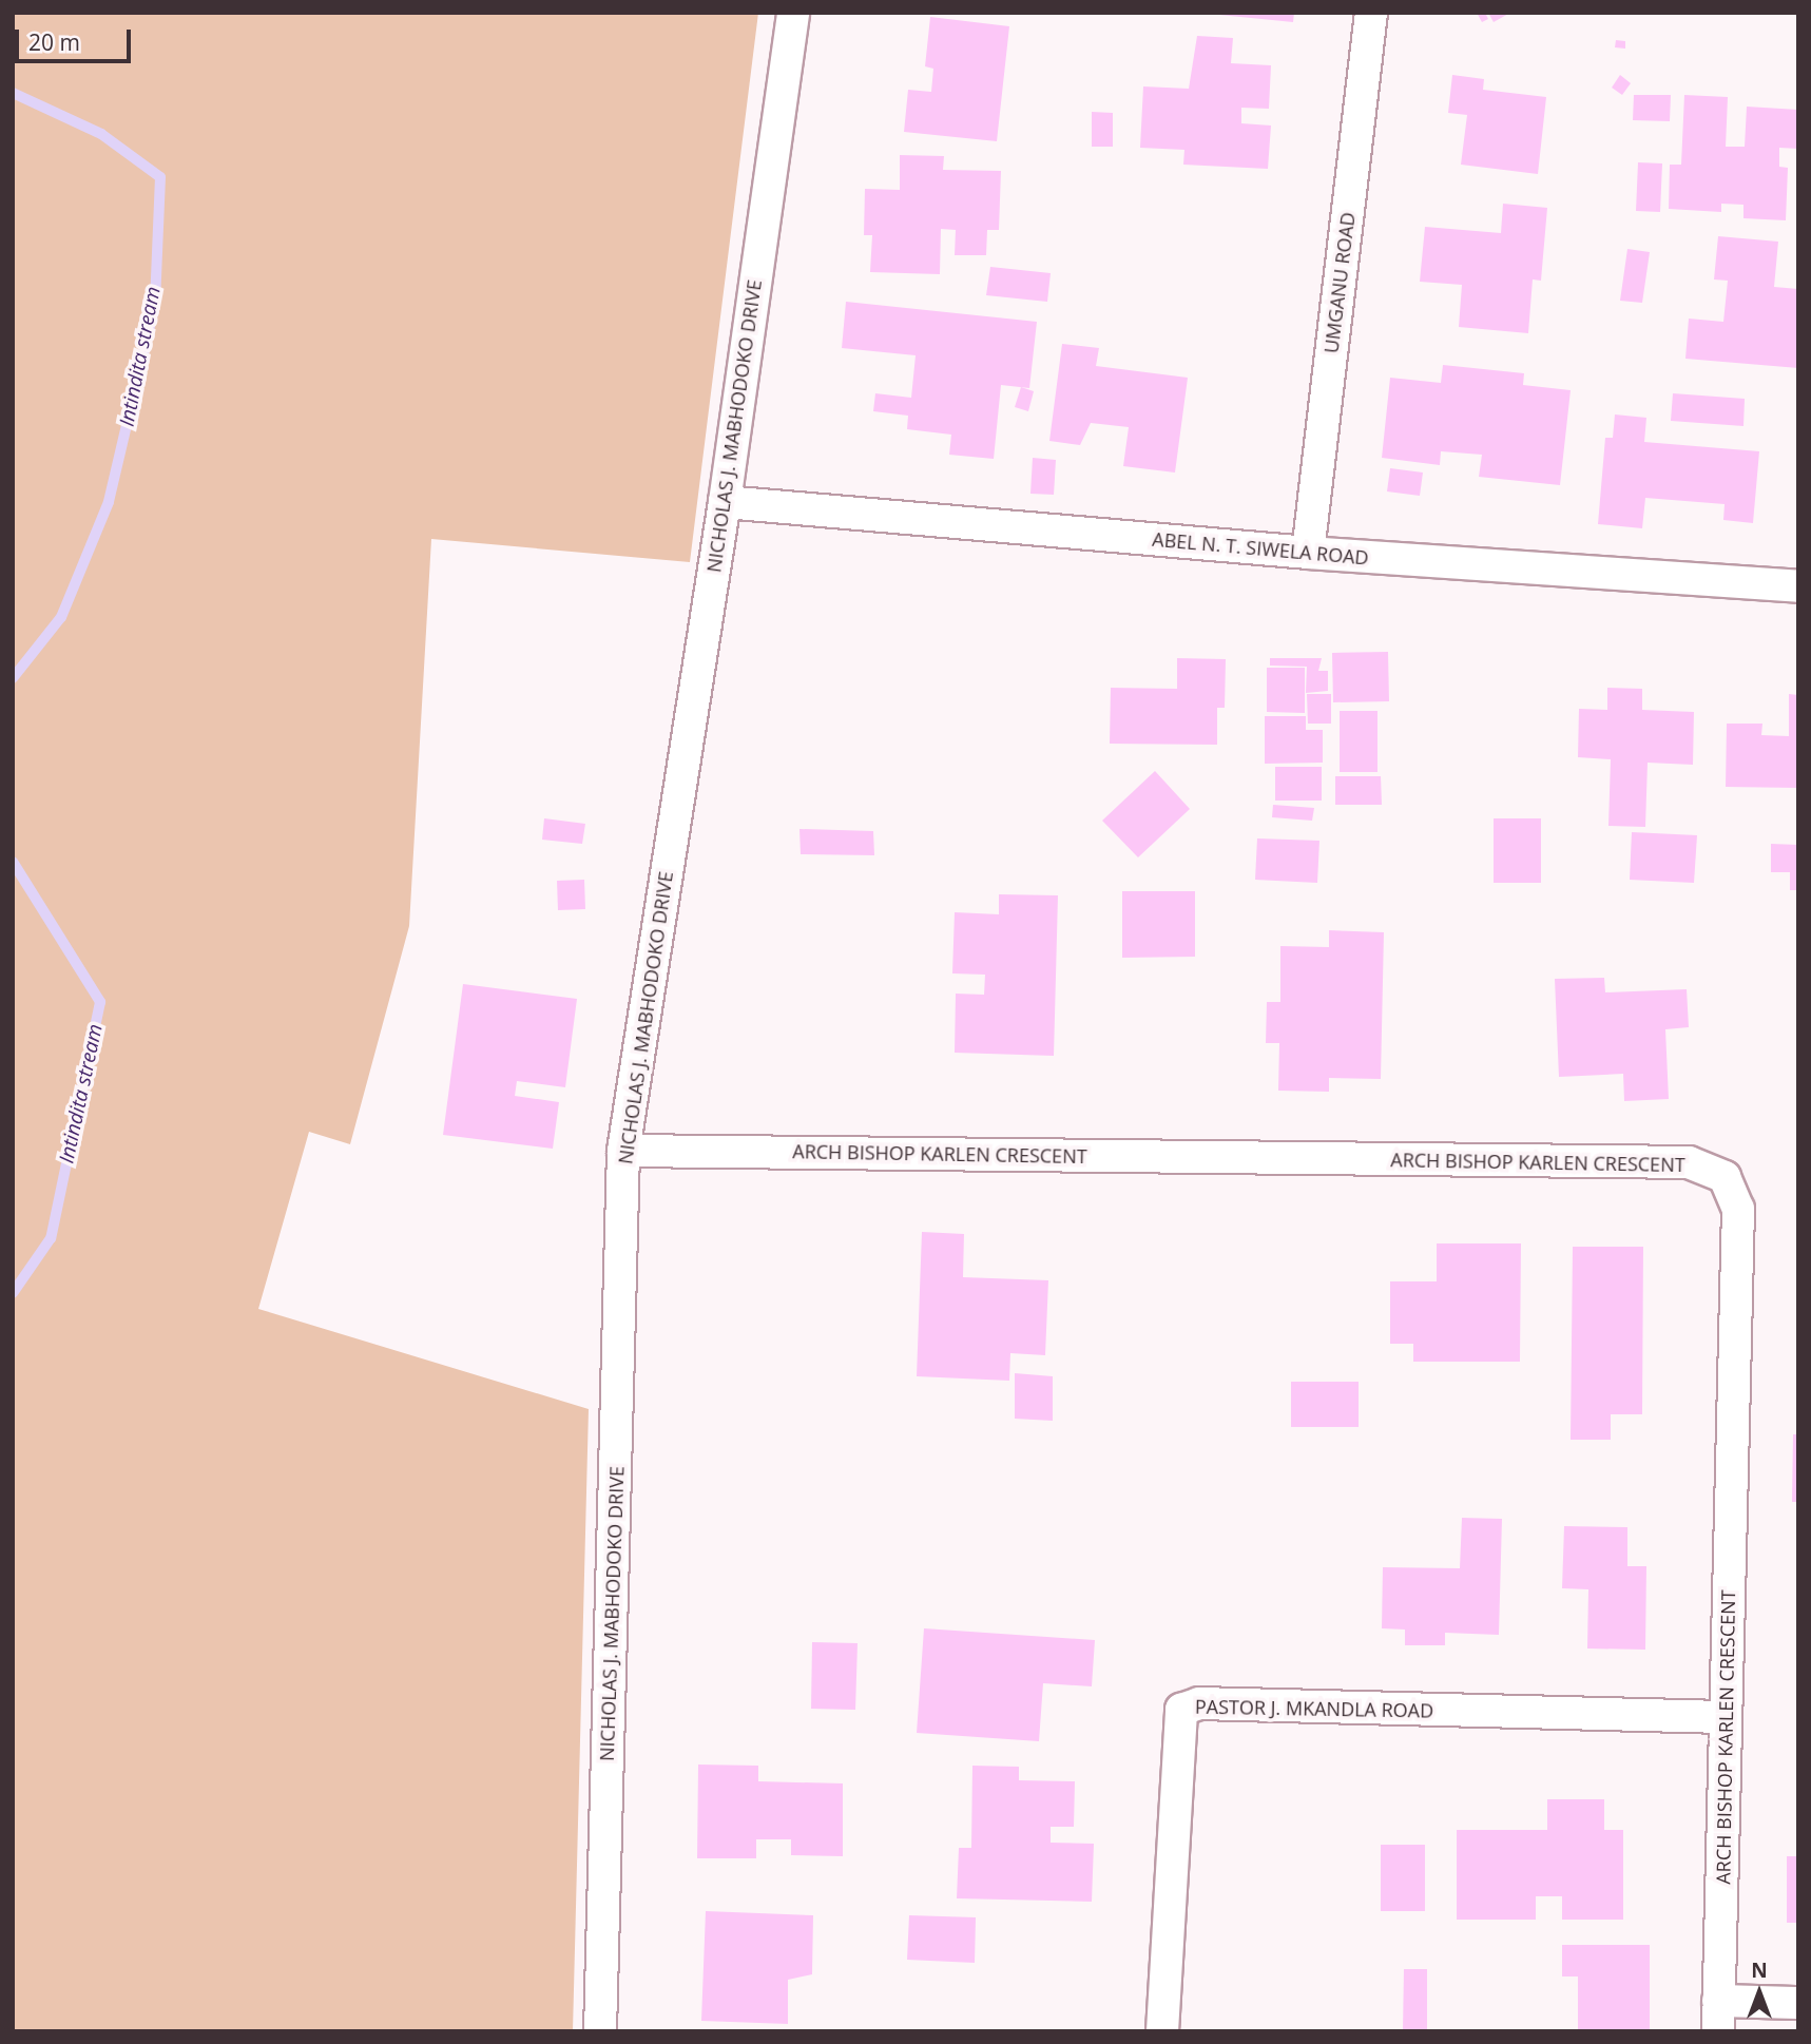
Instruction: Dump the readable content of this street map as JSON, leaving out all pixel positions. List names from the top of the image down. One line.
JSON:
{"streets":{"street":["UMGANU ROAD","NICHOLAS J. MABHODOKO DRIVE","ABEL N. T. SIWELA ROAD","ARCH BISHOP KARLEN CRESCENT","PASTOR J. MKANDLA ROAD"]},"crossings":[["UMGANU ROAD","ABEL N. T. SIWELA ROAD"],["NICHOLAS J. MABHODOKO DRIVE","ABEL N. T. SIWELA ROAD"],["NICHOLAS J. MABHODOKO DRIVE","ARCH BISHOP KARLEN CRESCENT"],["ARCH BISHOP KARLEN CRESCENT","PASTOR J. MKANDLA ROAD"]],"water":["Intindita stream"],"scale_bar":"20 m","north":"top"}
